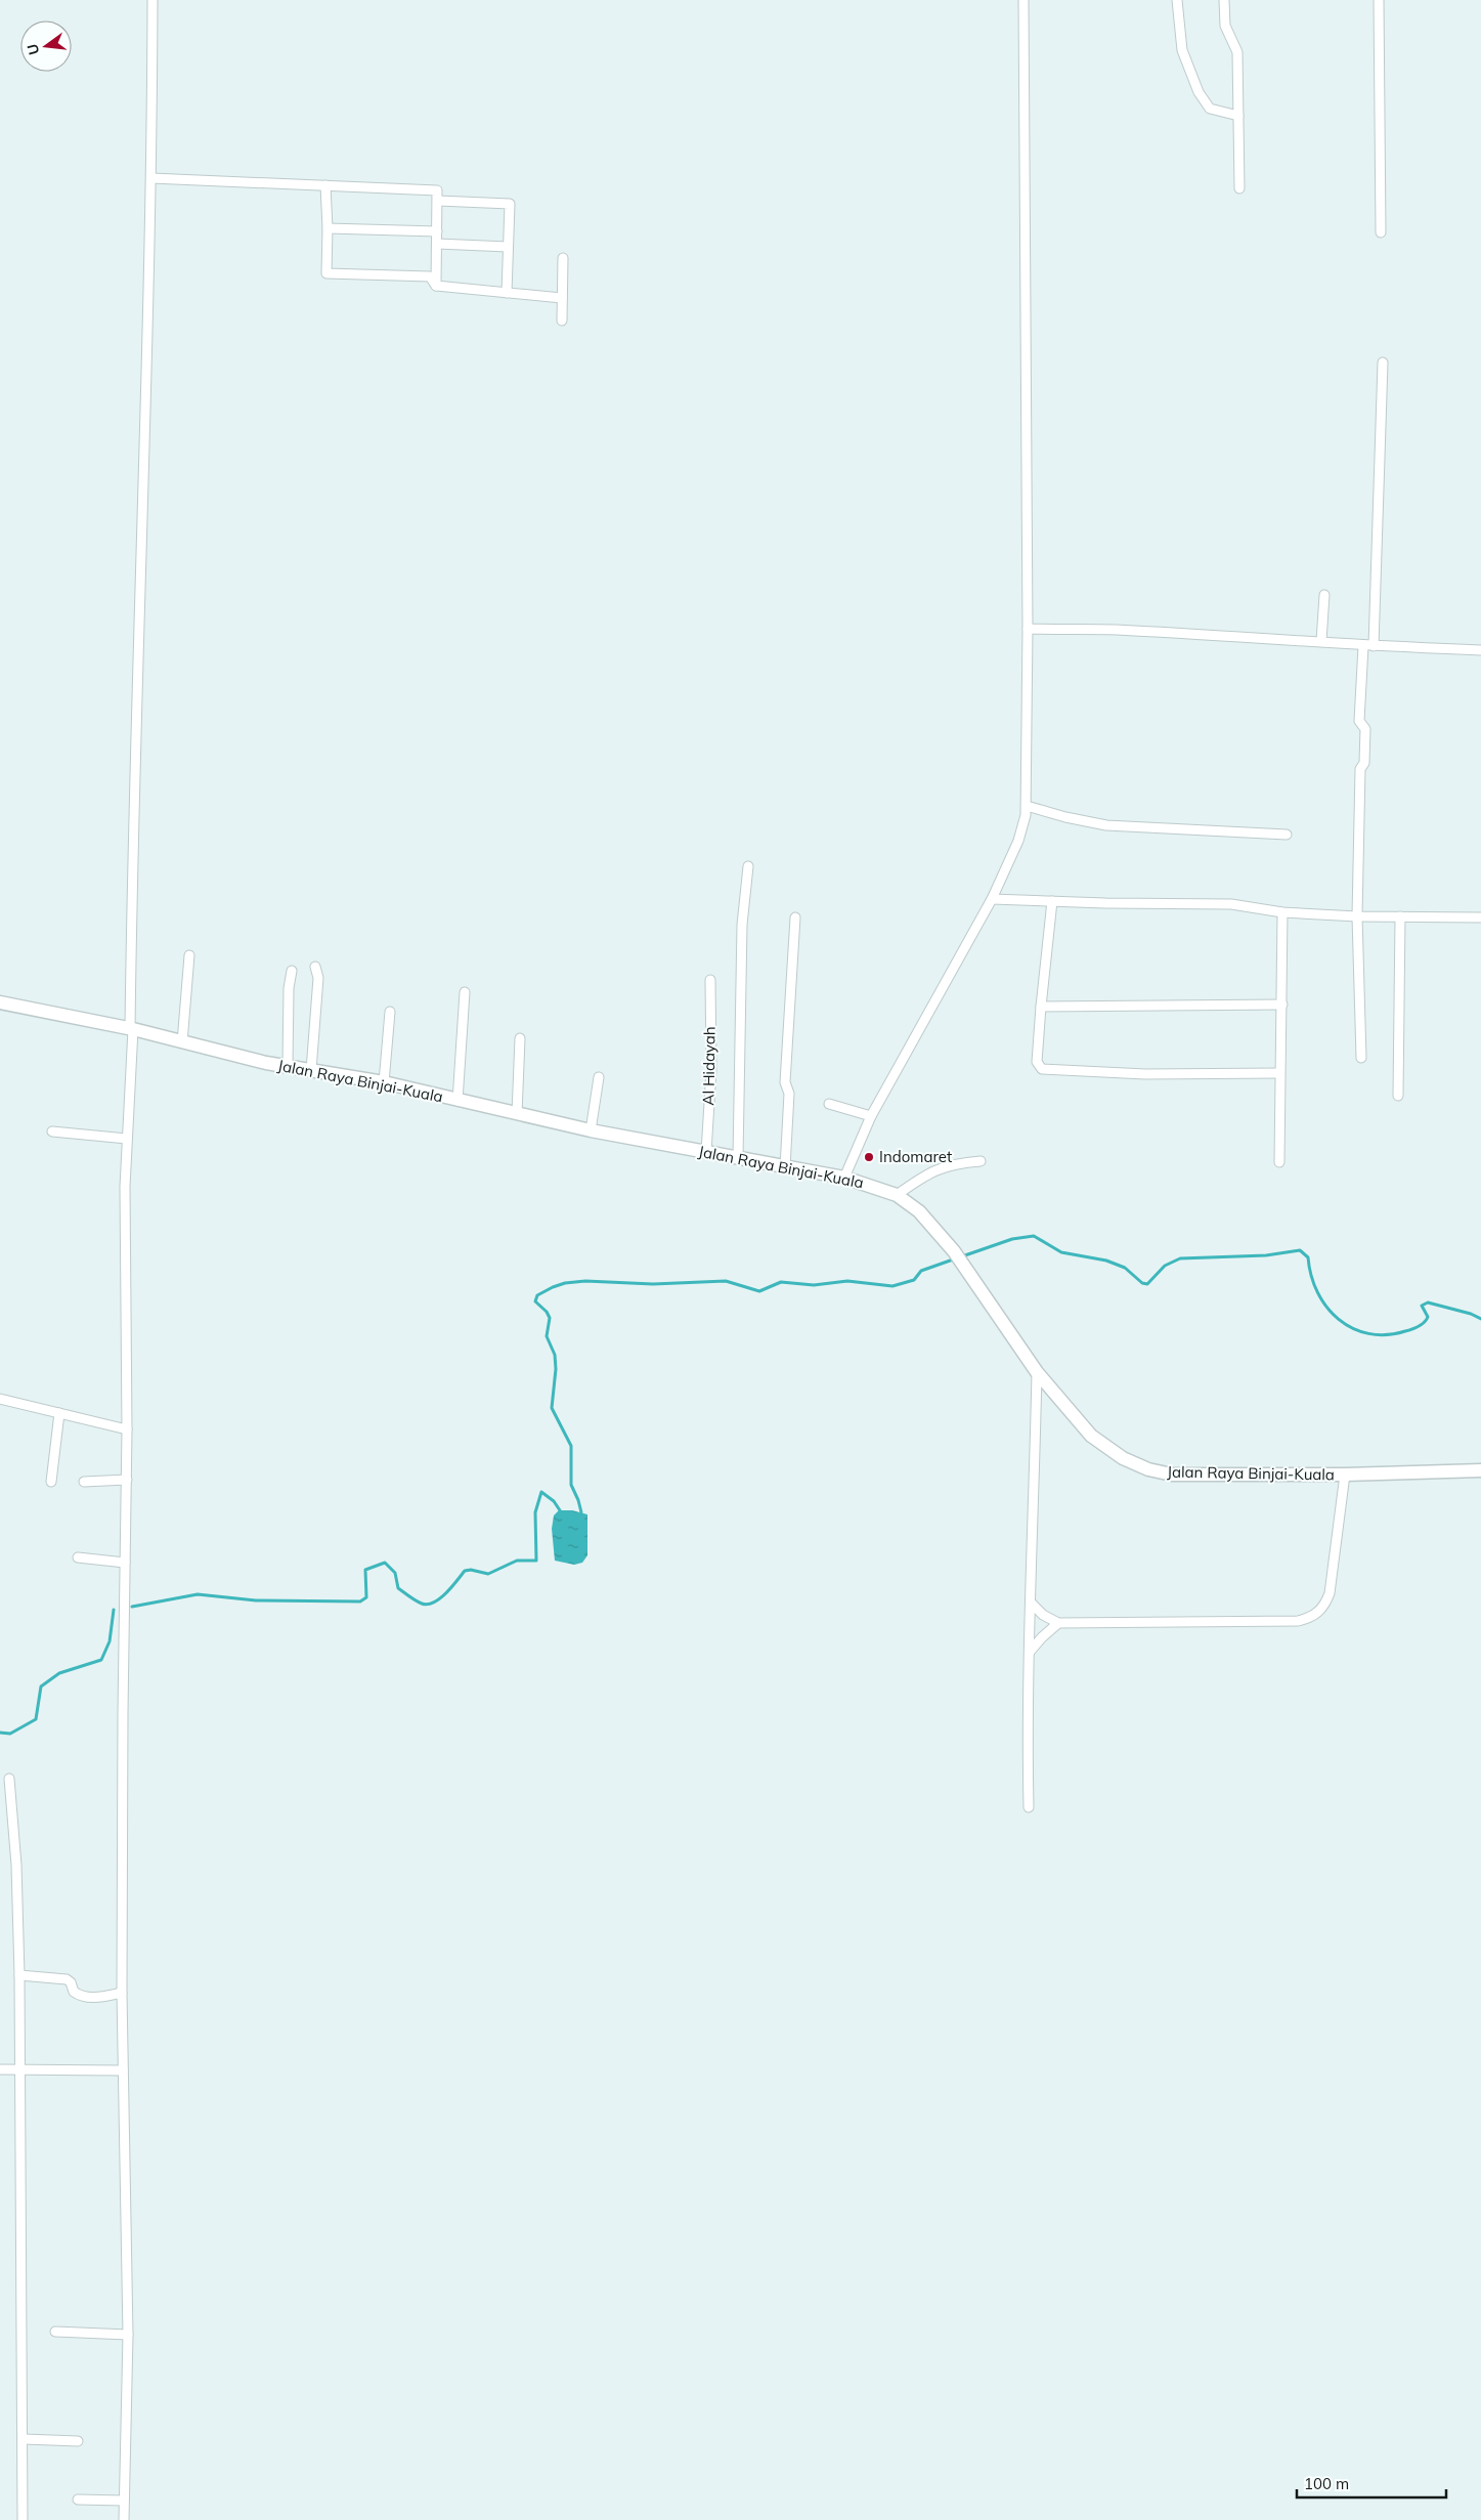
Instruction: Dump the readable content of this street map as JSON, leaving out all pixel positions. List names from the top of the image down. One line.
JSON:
{"streets":{"main road":["Jalan Raya Binjai-Kuala"],"street":["Al Hidayah"]},"crossings":[["Al Hidayah","Jalan Raya Binjai-Kuala"]],"places":["Indomaret"],"scale_bar":"100 m","north":"left"}
